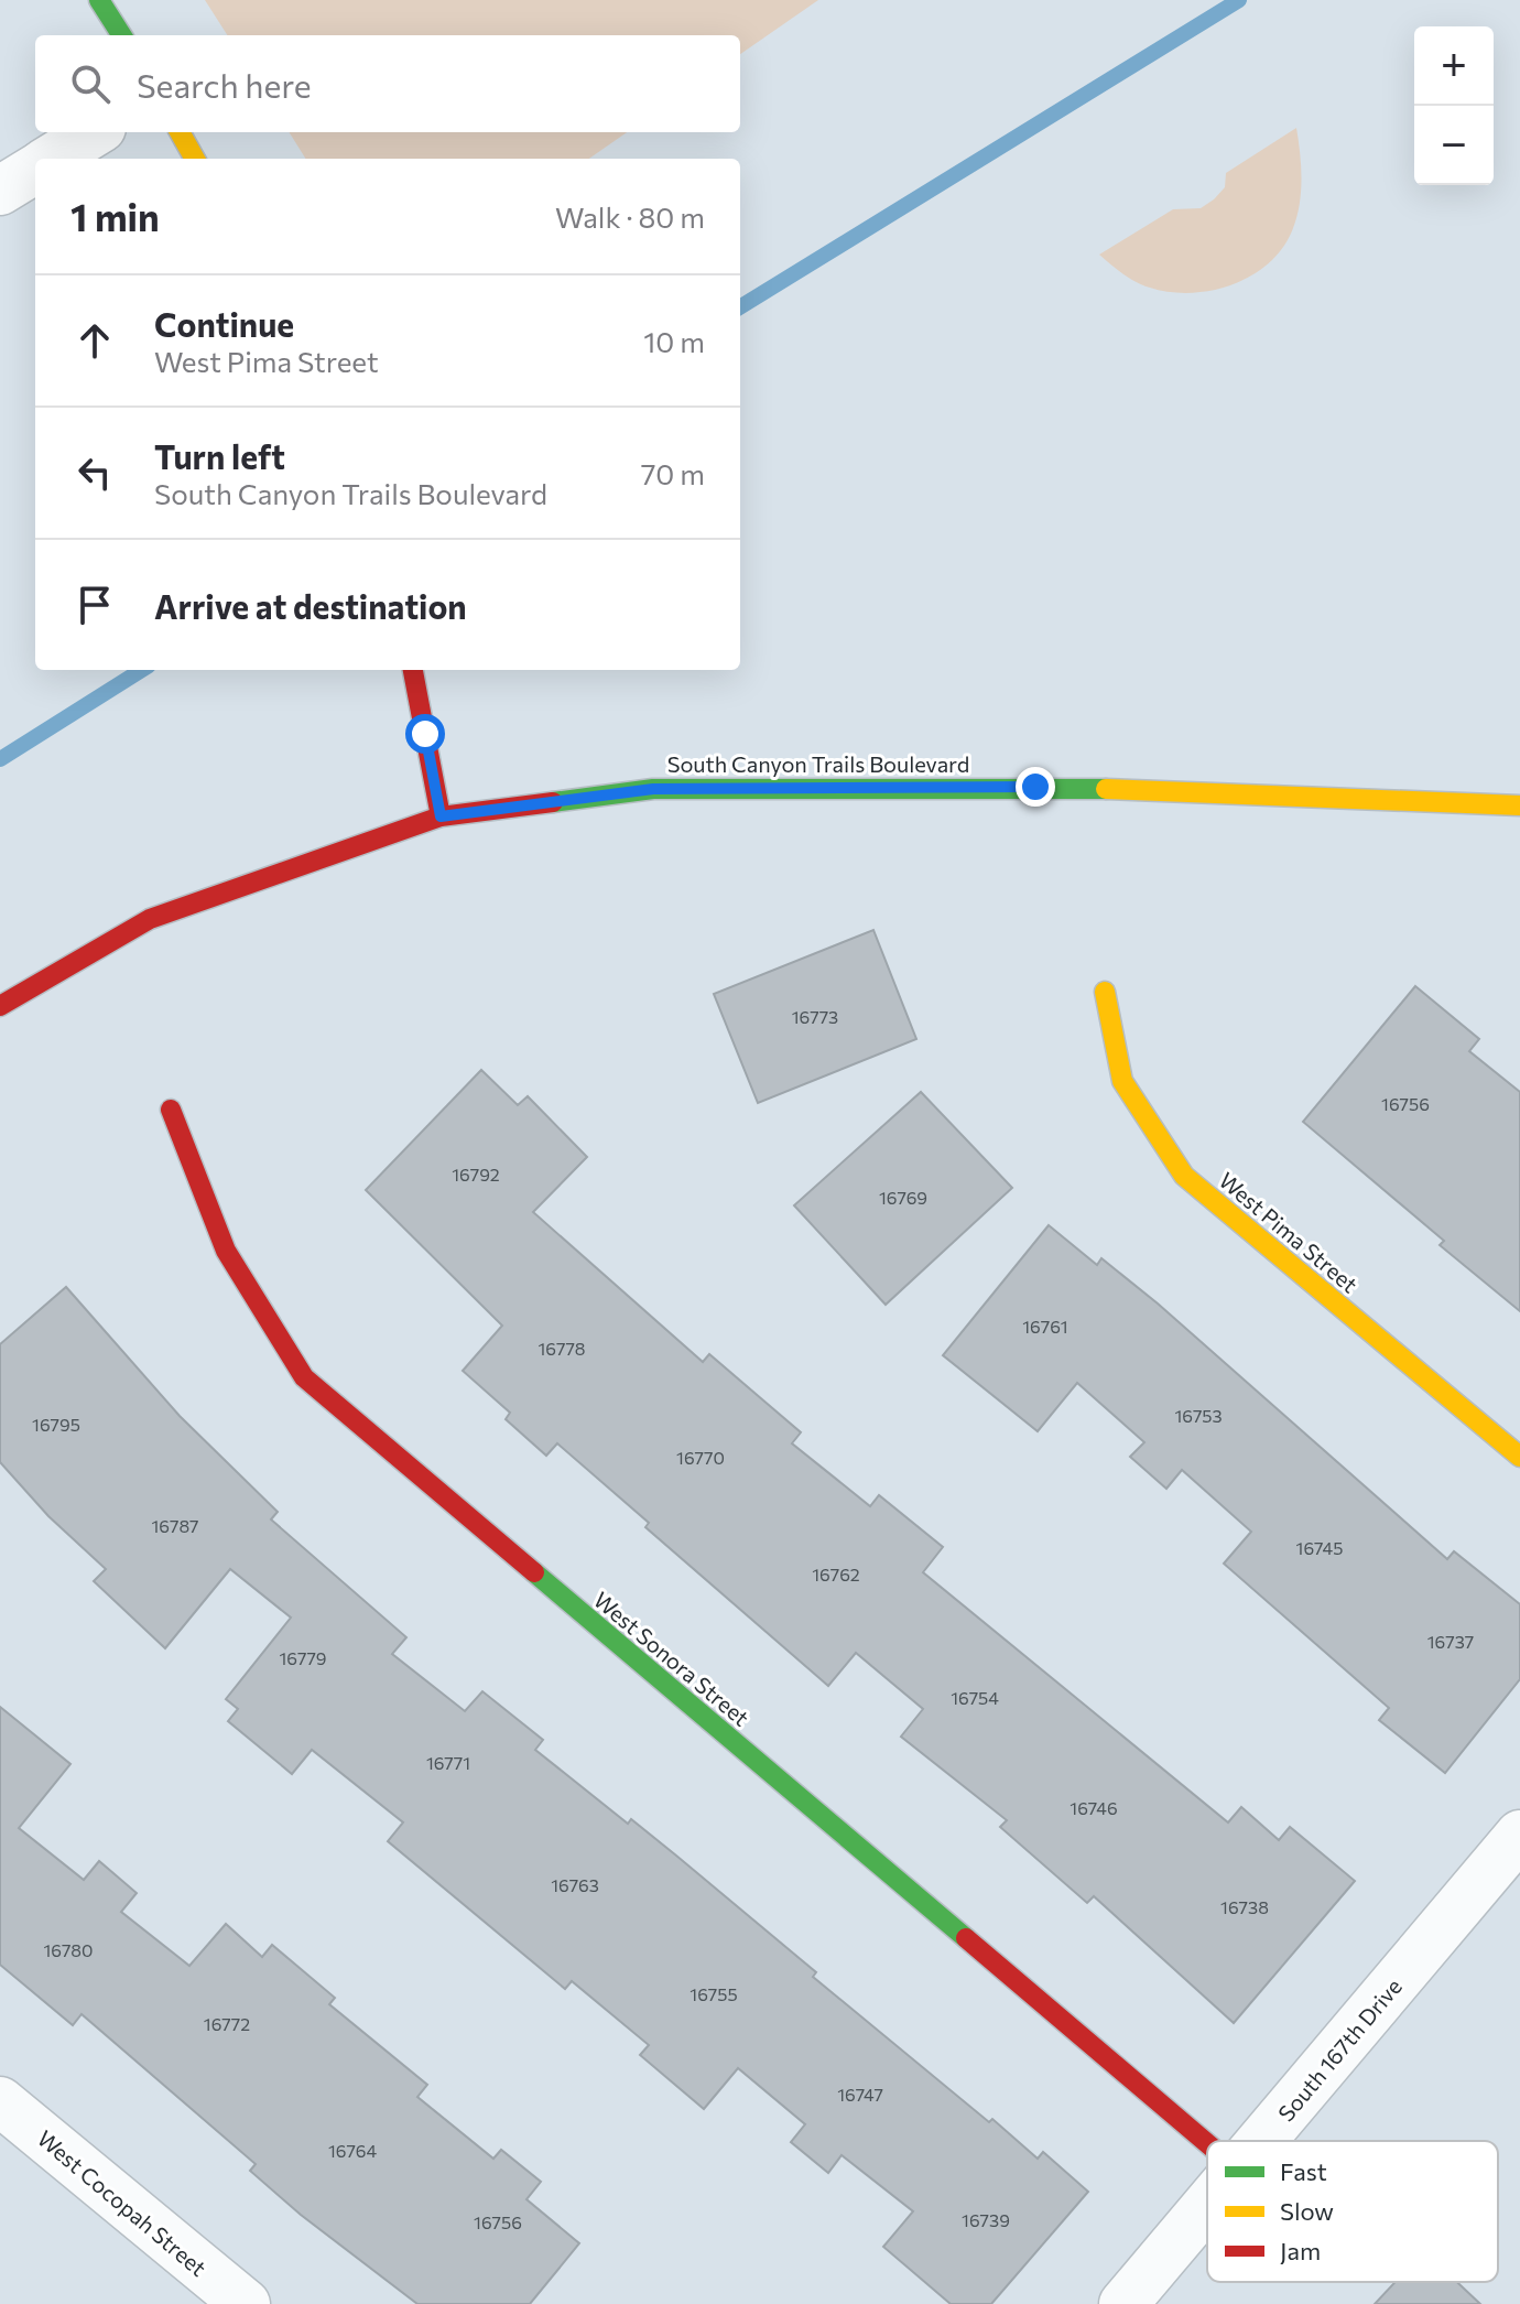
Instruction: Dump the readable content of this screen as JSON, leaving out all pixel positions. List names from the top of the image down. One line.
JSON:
{"streets":{"street":["South Canyon Trails Boulevard","West Pima Street","West Sonora Street","South 167th Drive","West Cocopah Street"]},"house_numbers":["16773","16756","16792","16769","16761","16778","16753","16795","16770","16787","16745","16762","16737","16779","16754","16771","16746","16763","16738","16780","16755","16772","16747","16764","16739","16756"],"legend":["Fast","Slow","Jam"],"page":{"map_buttons":["+","−"],"search":"Search here","heading":["1 min","Walk · 80 m"],"list":[["Continue","West Pima Street","10 m"],["Turn left","South Canyon Trails Boulevard","70 m"],"Arrive at destination"]}}
